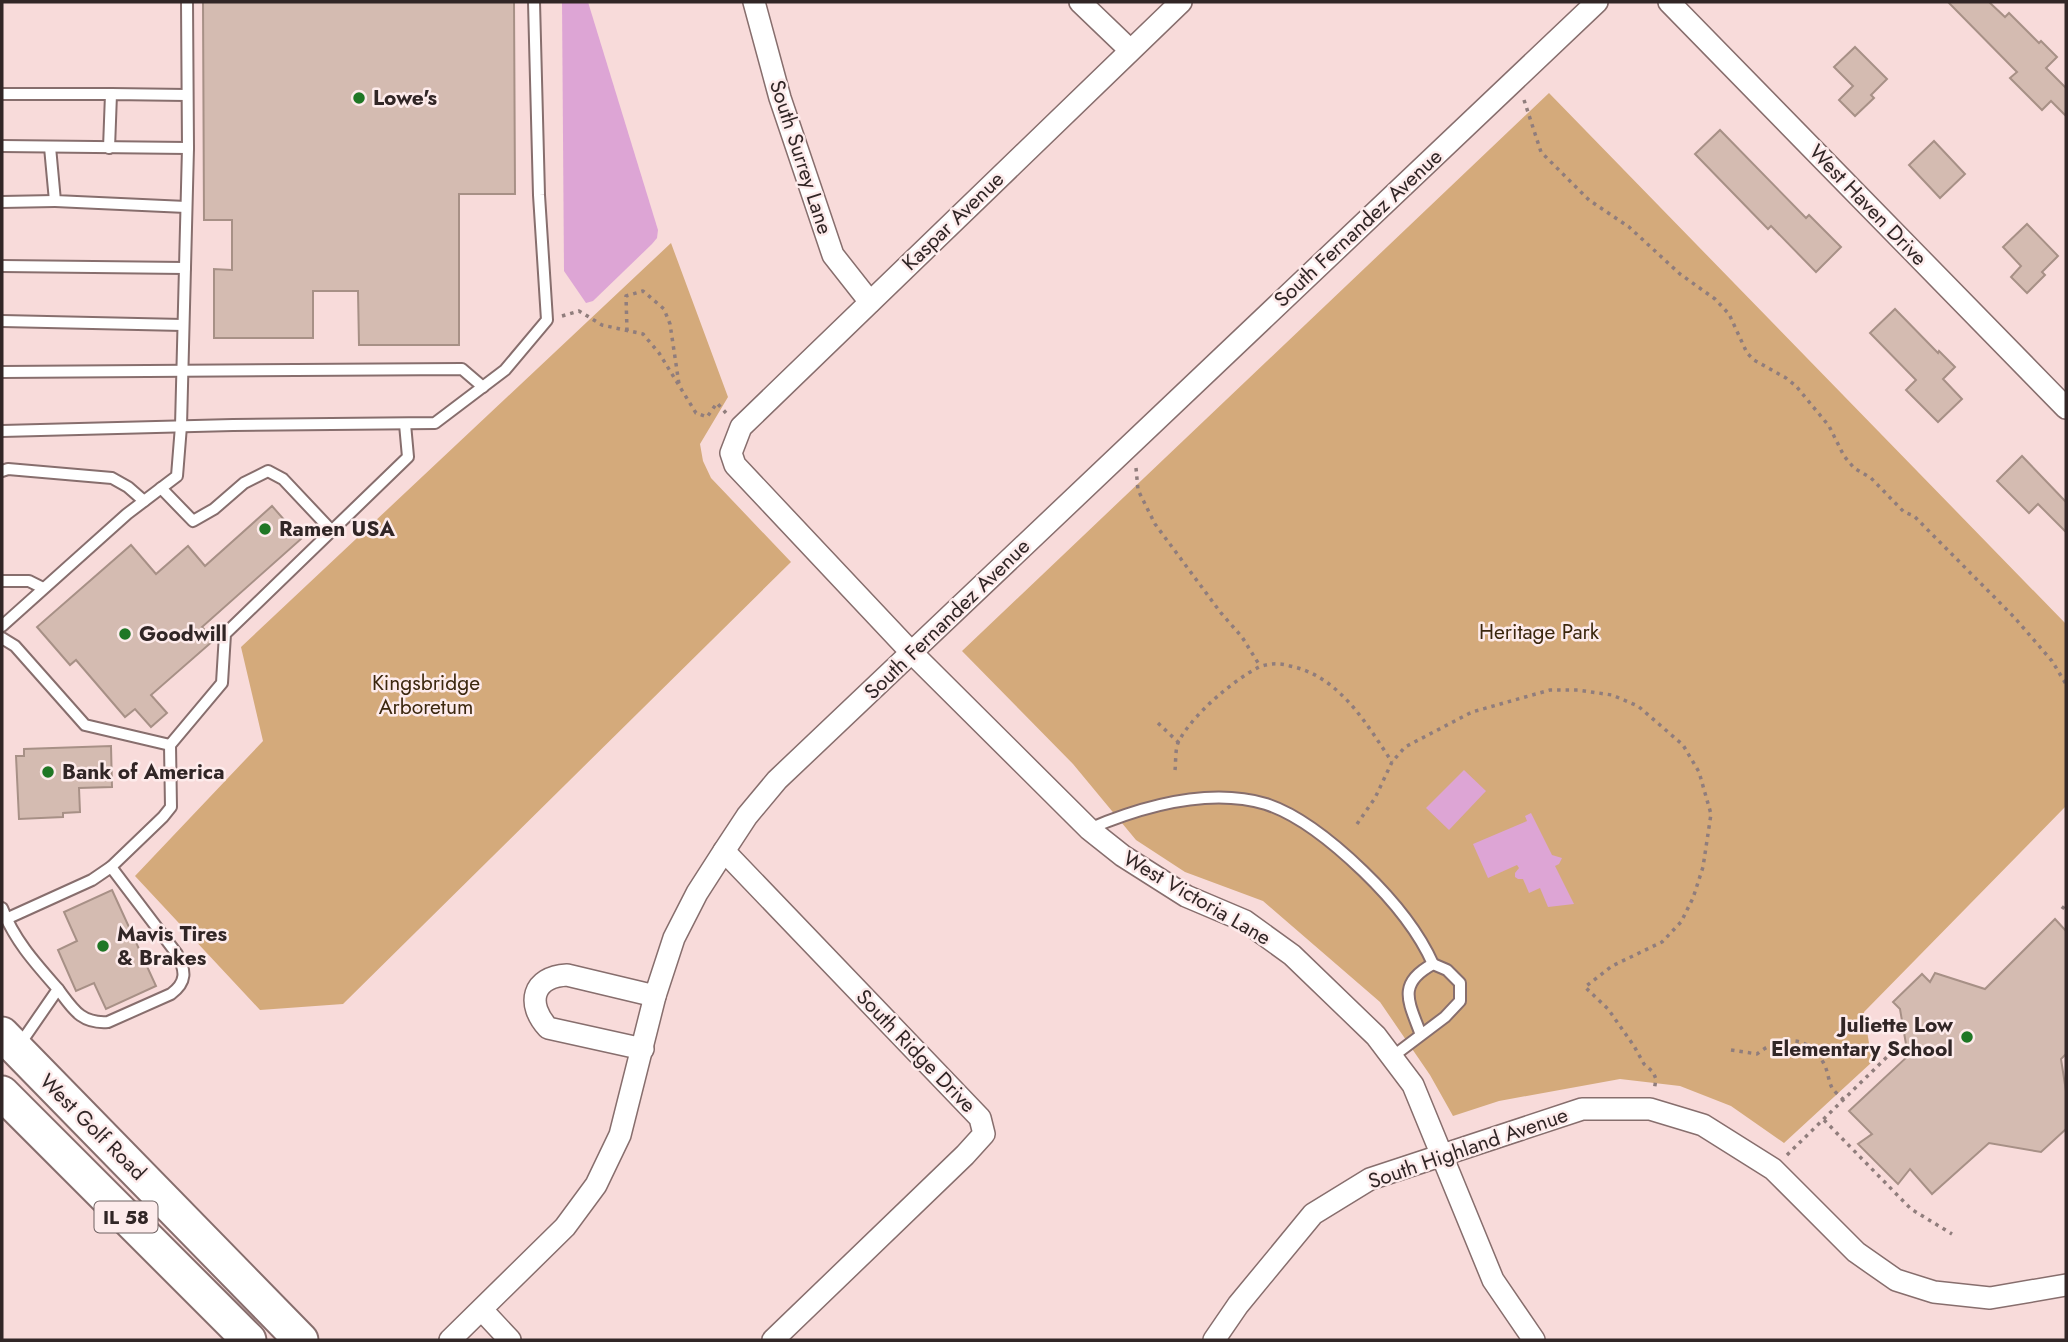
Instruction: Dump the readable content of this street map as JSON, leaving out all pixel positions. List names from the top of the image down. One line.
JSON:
{"streets":{"main road":["West Golf Road","IL 58"],"street":["South Surrey Lane","West Haven Drive","Kaspar Avenue","South Fernandez Avenue","West Victoria Lane","South Ridge Drive","South Highland Avenue"]},"crossings":[["South Surrey Lane","Kaspar Avenue"],["Kaspar Avenue","West Victoria Lane"],["South Fernandez Avenue","West Victoria Lane"],["South Fernandez Avenue","South Ridge Drive"],["West Victoria Lane","South Highland Avenue"]],"parks":["Heritage Park","Kingsbridge Arboretum"],"places":["Lowe's","Ramen USA","Goodwill","Bank of America","Mavis Tires & Brakes","Juliette Low Elementary School"]}
